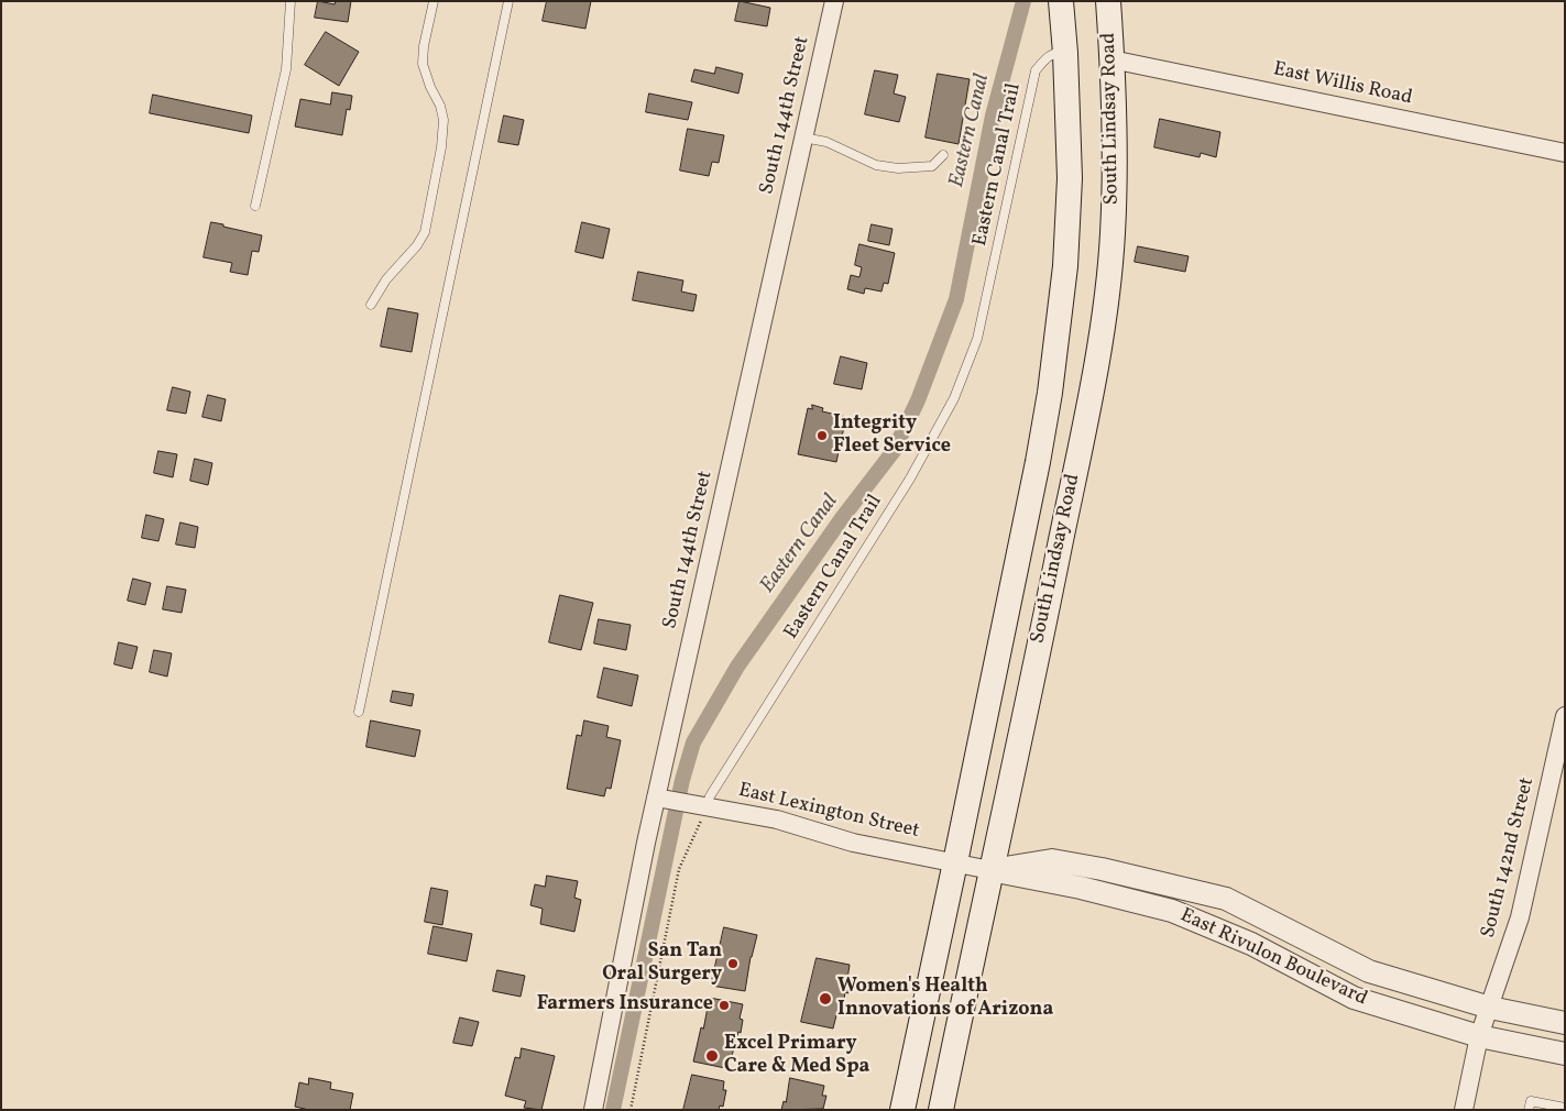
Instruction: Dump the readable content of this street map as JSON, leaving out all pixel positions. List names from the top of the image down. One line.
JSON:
{"streets":{"main road":["South Lindsay Road"],"street":["East Willis Road","South 144th Street","East Lexington Street","South 142nd Street","East Rivulon Boulevard"],"lane":["Eastern Canal Trail"]},"crossings":[["East Willis Road","South Lindsay Road"],["South 144th Street","East Lexington Street"],["South Lindsay Road","Eastern Canal Trail"],["South Lindsay Road","East Lexington Street"],["South Lindsay Road","East Rivulon Boulevard"],["Eastern Canal Trail","East Lexington Street"],["East Lexington Street","East Rivulon Boulevard"],["South 142nd Street","East Rivulon Boulevard"]],"water":["Eastern Canal"],"places":["Integrity Fleet Service","San Tan Oral Surgery","Women's Health Innovations of Arizona","Farmers Insurance","Excel Primary Care & Med Spa"]}
